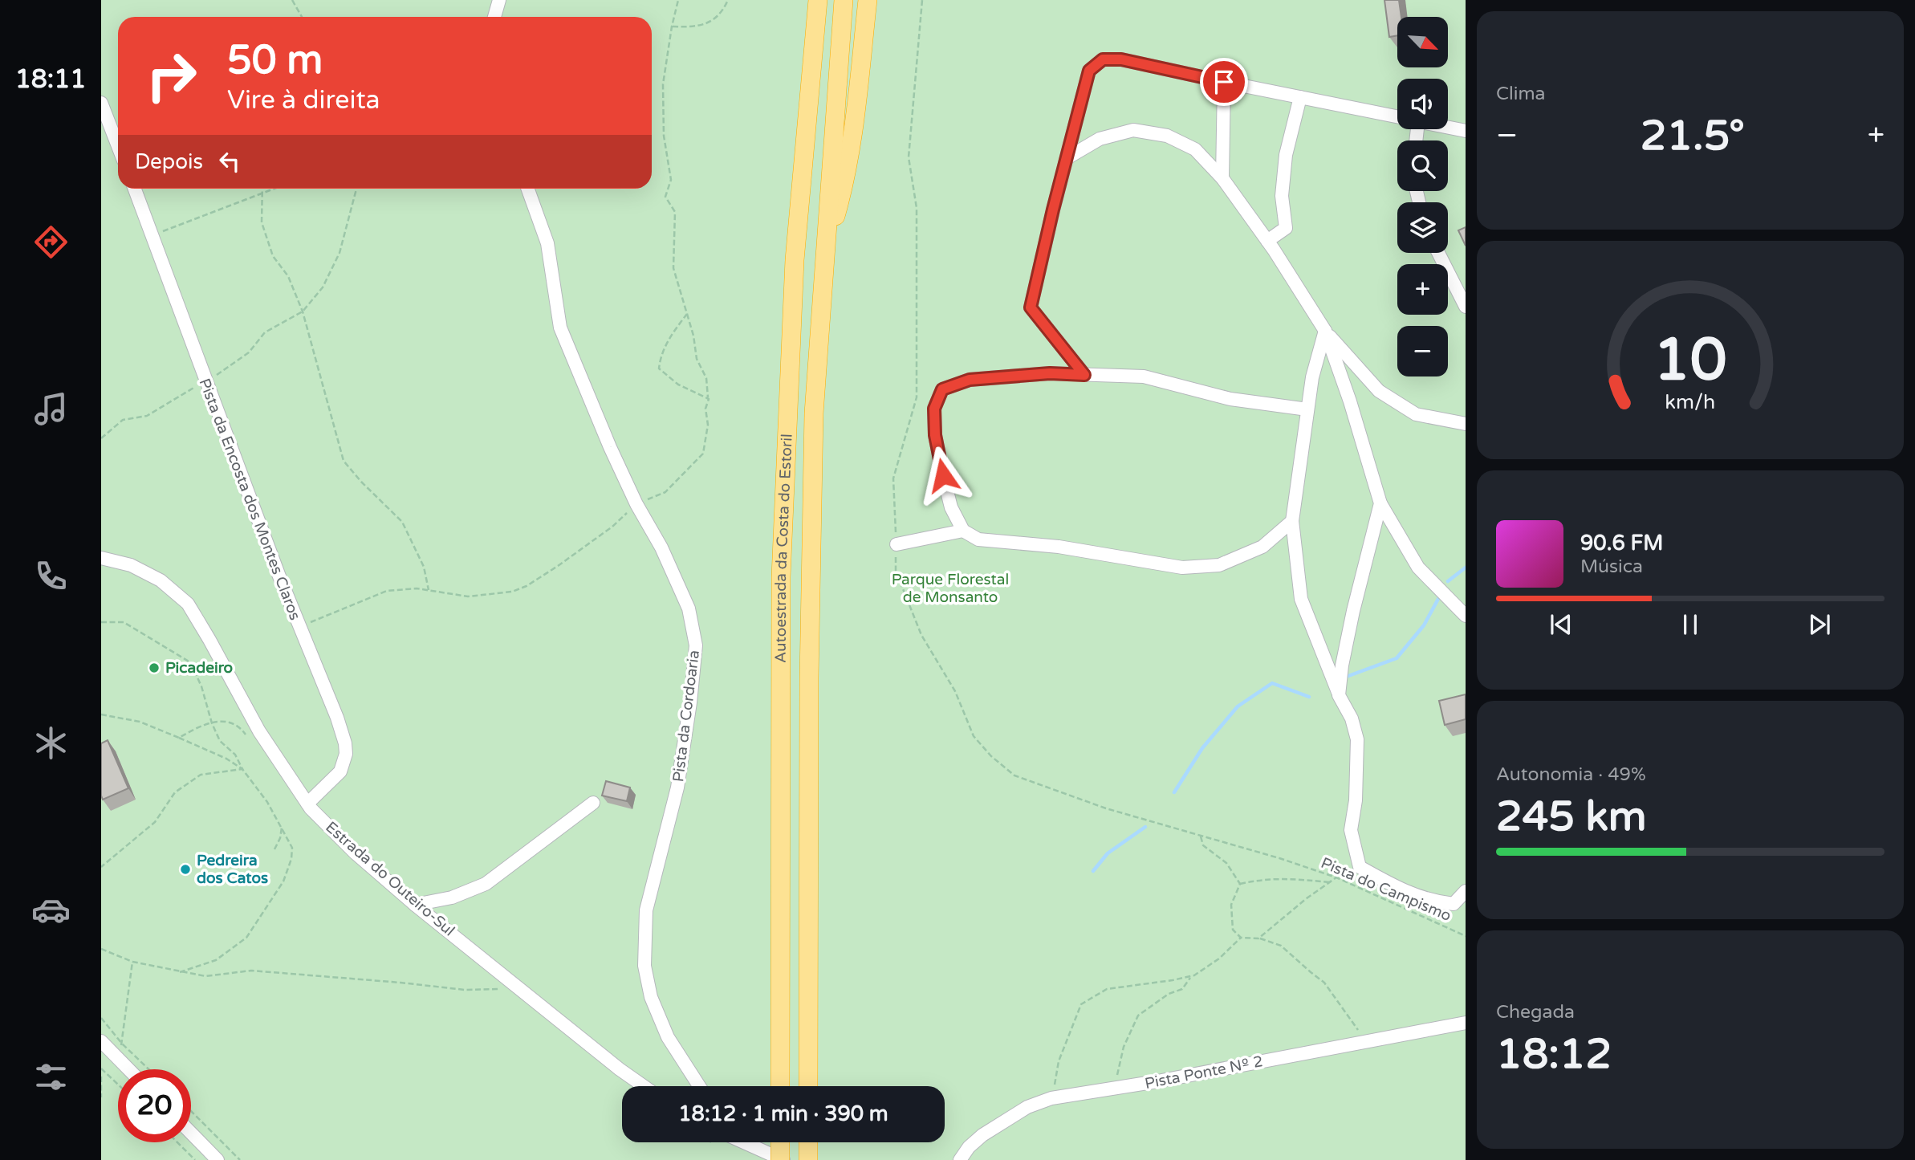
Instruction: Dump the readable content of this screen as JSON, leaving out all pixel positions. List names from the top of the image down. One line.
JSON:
{"streets":{"highway":["Autoestrada da Costa do Estoril"],"street":["Pista da Encosta dos Montes Claros","Pista da Cordoaria","Estrada do Outeiro-Sul","Pista Ponte Nº 2"],"path":["Pista do Campismo"]},"crossings":[["Pista da Encosta dos Montes Claros","Estrada do Outeiro-Sul"]],"parks":["Parque Florestal de Monsanto"],"places":["Picadeiro","Pedreira dos Catos"],"north":"bottom right","page":{"tabs":"18:11","tile":["Clima",["Autonomia · 49%","245 km"],["Chegada","18:12"]],"map_buttons":["+","−"],"turn":["50 m","Vire à direita"],"heat":["−","21.5°","+"],"then":"Depois","song":["90.6 FM","Música"],"limit":"20","trip":"18:12 · 1 min · 390 m","gauge":["10","km/h"]}}
